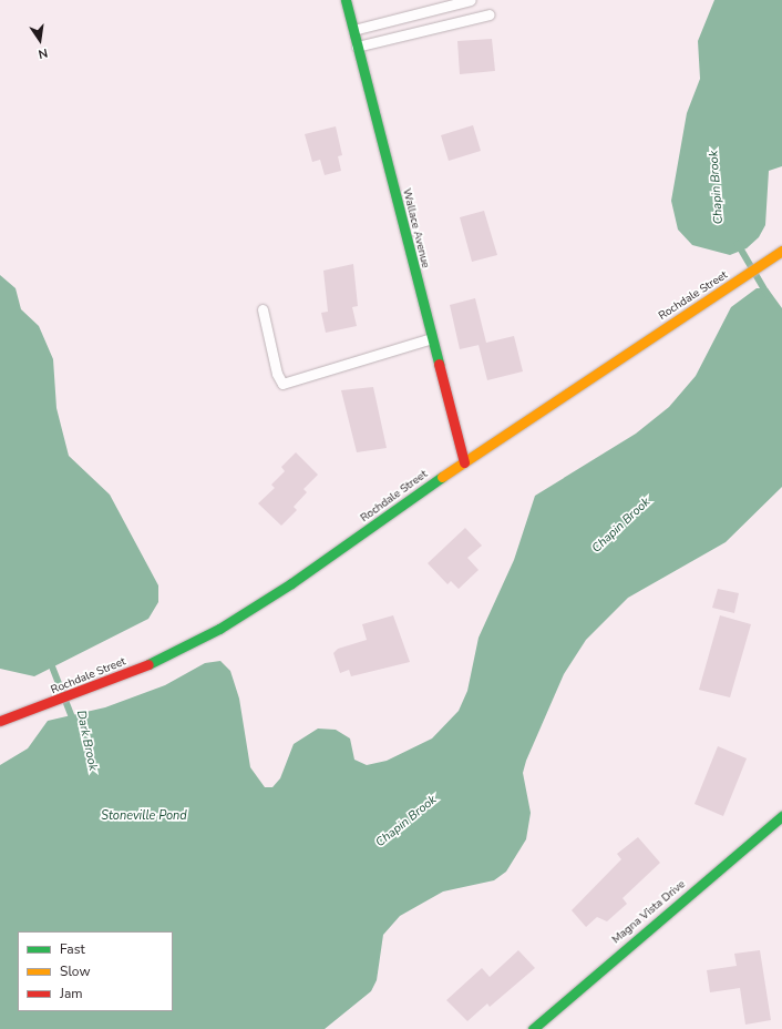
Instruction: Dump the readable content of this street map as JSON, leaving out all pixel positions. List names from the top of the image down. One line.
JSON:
{"streets":{"street":["Wallace Avenue","Rochdale Street","Magna Vista Drive"]},"crossings":[["Wallace Avenue","Rochdale Street"]],"water":["Chapin Brook","Dark Brook","Stoneville Pond"],"legend":["Fast","Slow","Jam"],"north":"bottom"}
